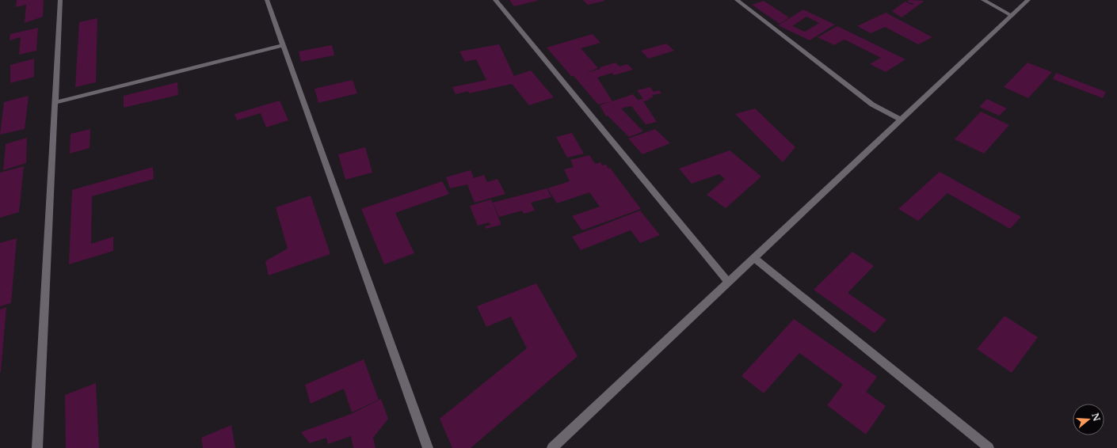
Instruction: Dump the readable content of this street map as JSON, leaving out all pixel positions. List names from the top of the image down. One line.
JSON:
{"north":"right"}
